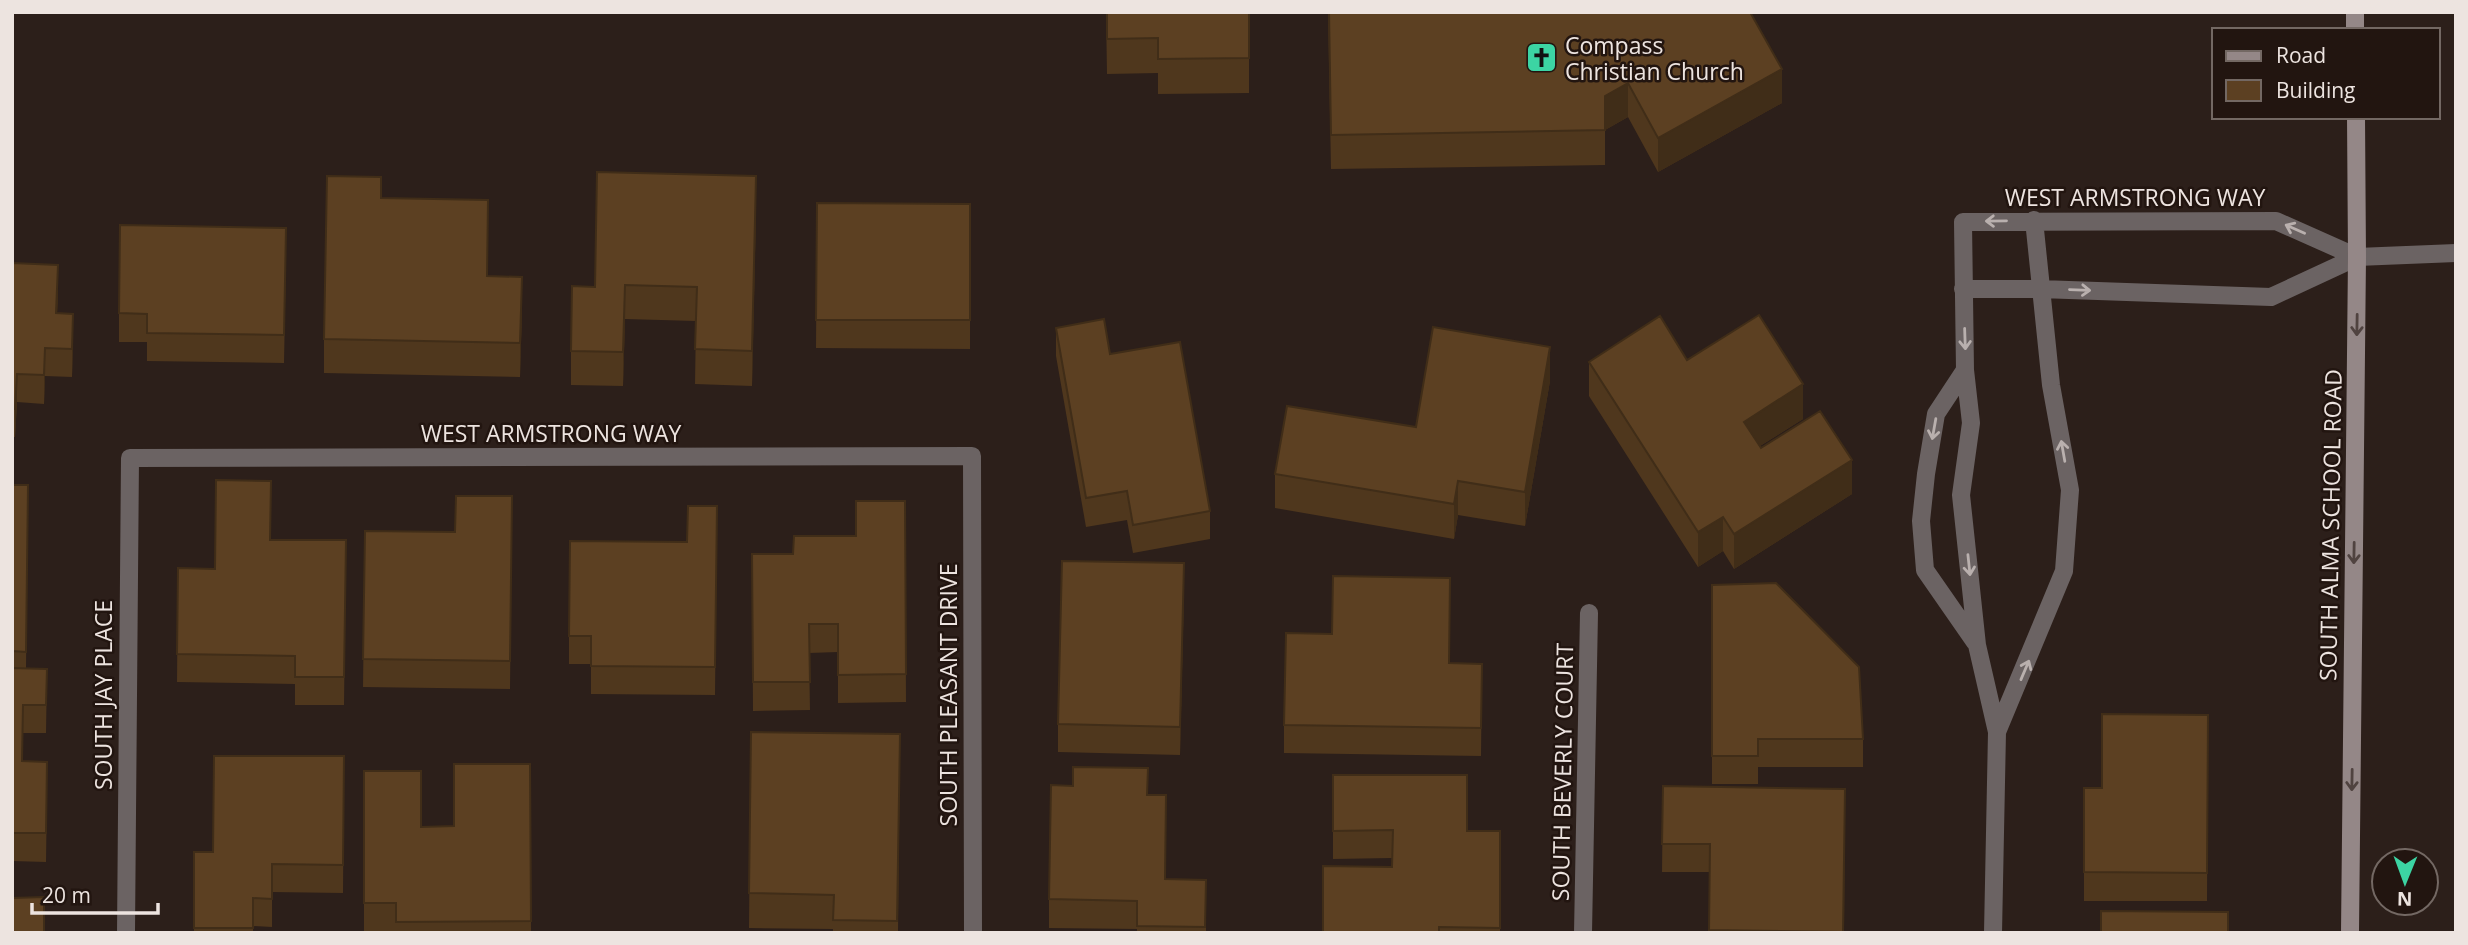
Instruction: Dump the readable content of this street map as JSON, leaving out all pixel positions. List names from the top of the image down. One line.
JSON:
{"streets":{"main road":["SOUTH ALMA SCHOOL ROAD"],"street":["WEST ARMSTRONG WAY","SOUTH JAY PLACE","SOUTH PLEASANT DRIVE","SOUTH BEVERLY COURT"]},"crossings":[["WEST ARMSTRONG WAY","SOUTH ALMA SCHOOL ROAD"],["WEST ARMSTRONG WAY","SOUTH JAY PLACE"],["WEST ARMSTRONG WAY","SOUTH PLEASANT DRIVE"]],"one_way":["SOUTH ALMA SCHOOL ROAD"],"places":{"church":["Compass Christian Church"]},"legend":["Road","Building"],"scale_bar":"20 m","north":"bottom"}
